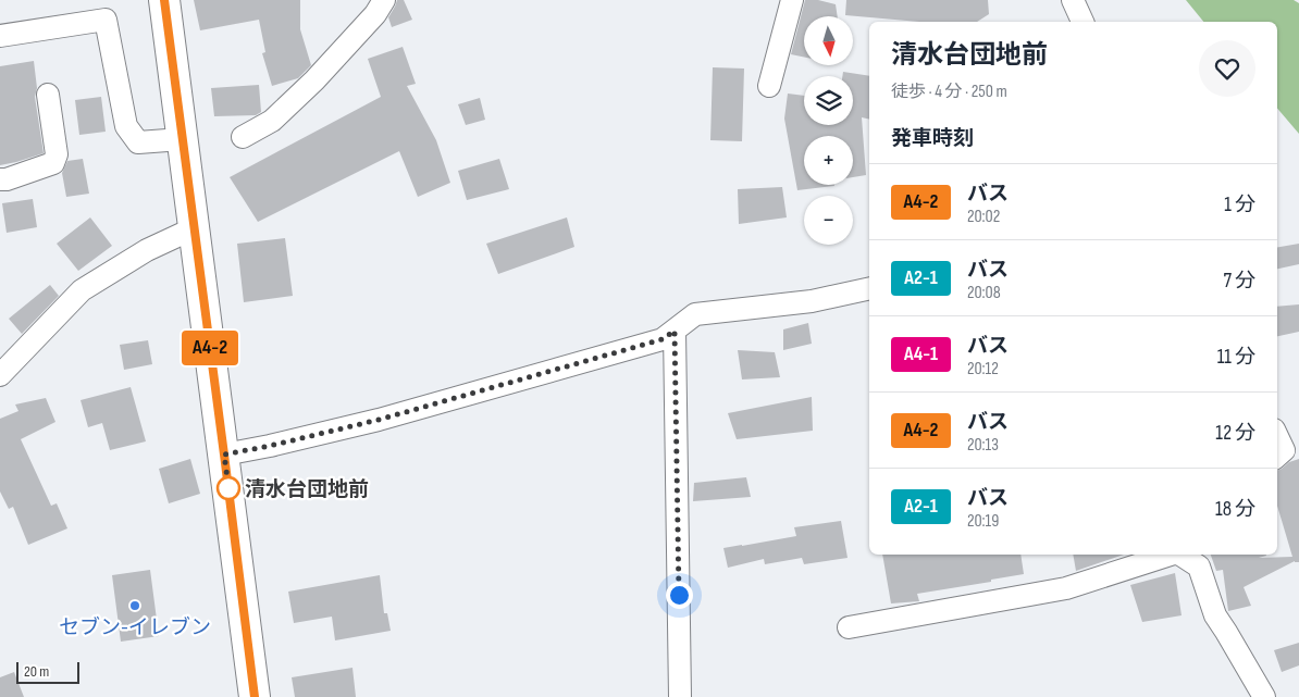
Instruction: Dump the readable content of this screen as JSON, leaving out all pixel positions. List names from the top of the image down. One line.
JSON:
{"places":["清水台団地前","セブン-イレブン"],"lines":["bus line A4-2"],"scale_bar":"20 m","north":"bottom","page":{"on_map":"A4-2","map_buttons":["+","−"],"heading":[["清水台団地前","徒歩 · 4 分 · 250 m"],"発車時刻"],"list":[{"mark":"A4-2","name":"バス","note":"20:02","value":"1 分"},{"mark":"A2-1","name":"バス","note":"20:08","value":"7 分"},{"mark":"A4-1","name":"バス","note":"20:12","value":"11 分"},{"mark":"A4-2","name":"バス","note":"20:13","value":"12 分"},{"mark":"A2-1","name":"バス","note":"20:19","value":"18 分"}],"scale":"20 m"}}
